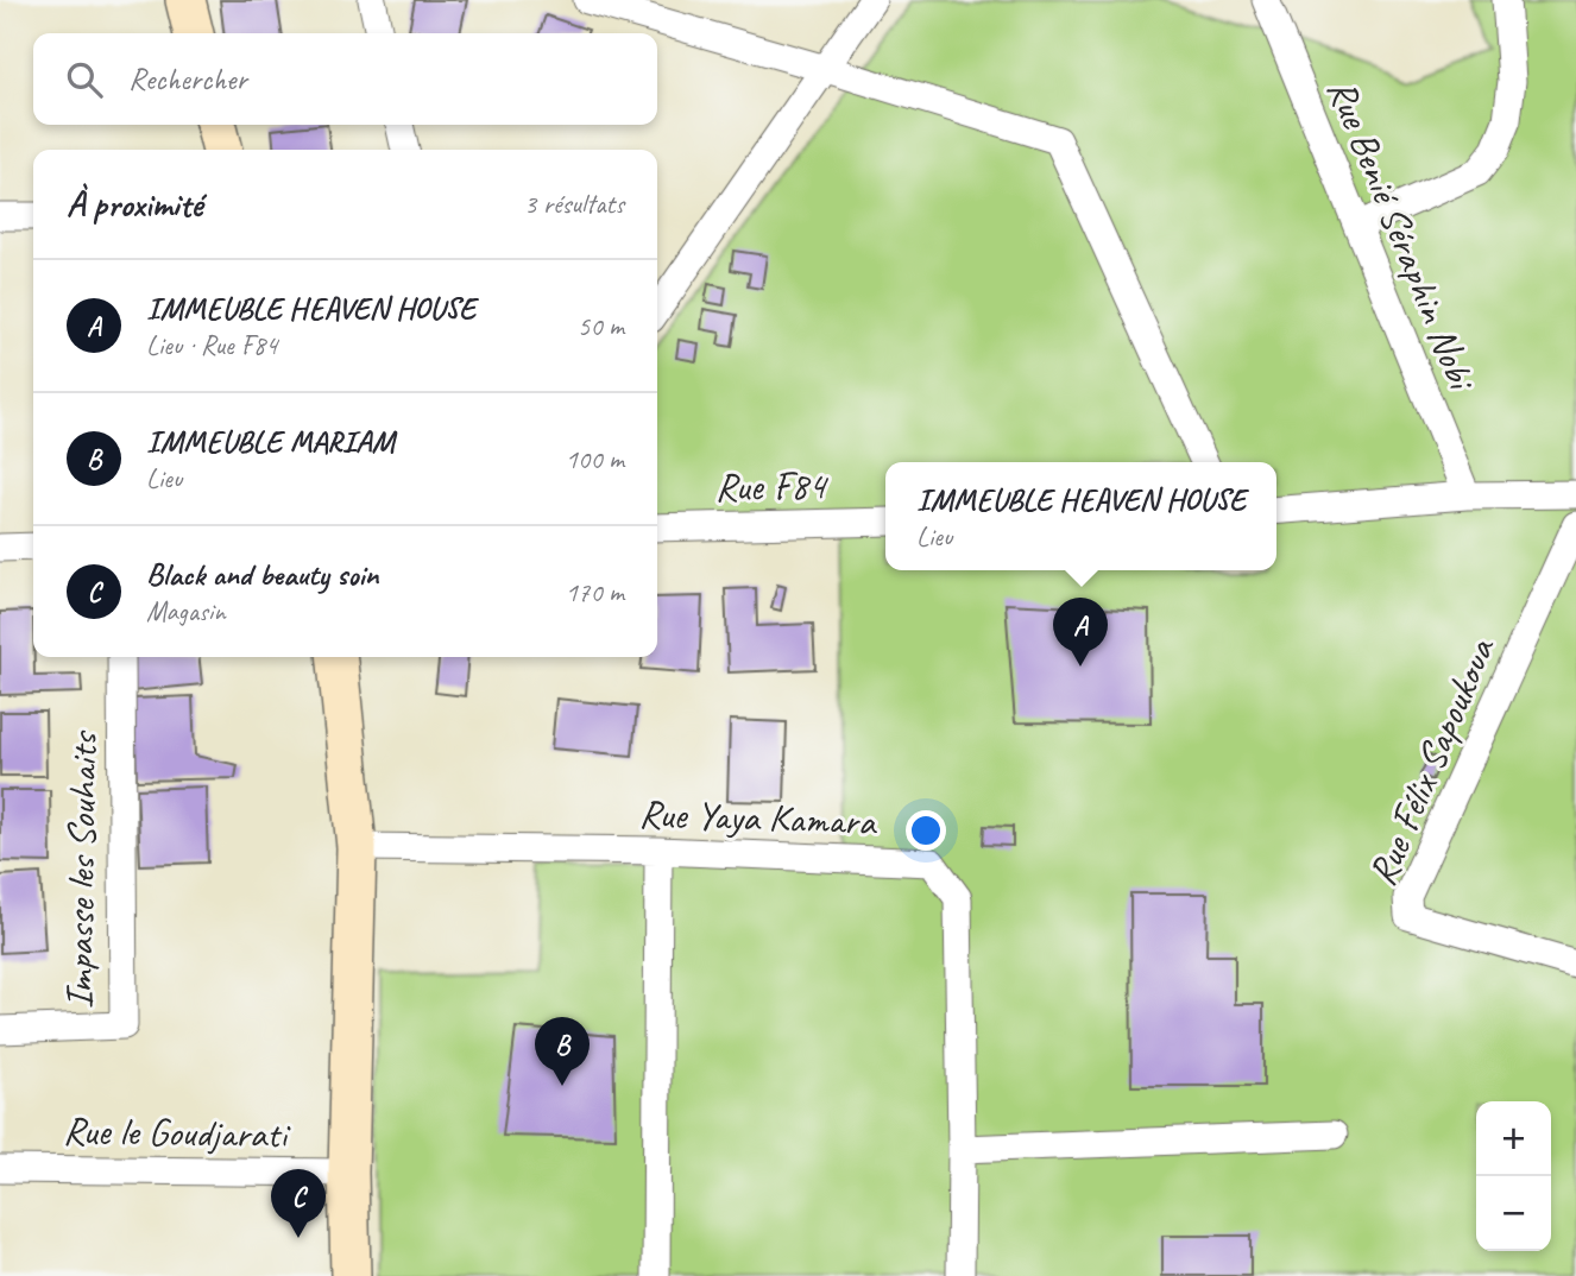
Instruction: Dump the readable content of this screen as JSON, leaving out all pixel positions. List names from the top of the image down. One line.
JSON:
{"streets":{"street":["Rue Benié Séraphin Nobi","Rue F84","Rue Félix Sapoukoua","Rue Yaya Kamara","Impasse les Souhaits","Rue le Goudjarati"]},"page":{"search":"Rechercher","heading":["À proximité","3 résultats"],"list":[{"mark":"A","name":"IMMEUBLE HEAVEN HOUSE","note":"Lieu · Rue F84","value":"50 m"},{"mark":"B","name":"IMMEUBLE MARIAM","note":"Lieu","value":"100 m"},{"mark":"C","name":"Black and beauty soin","note":"Magasin","value":"170 m"}],"popup":["IMMEUBLE HEAVEN HOUSE","Lieu"],"pins":["A","B","C"],"map_buttons":["+","−"]}}
